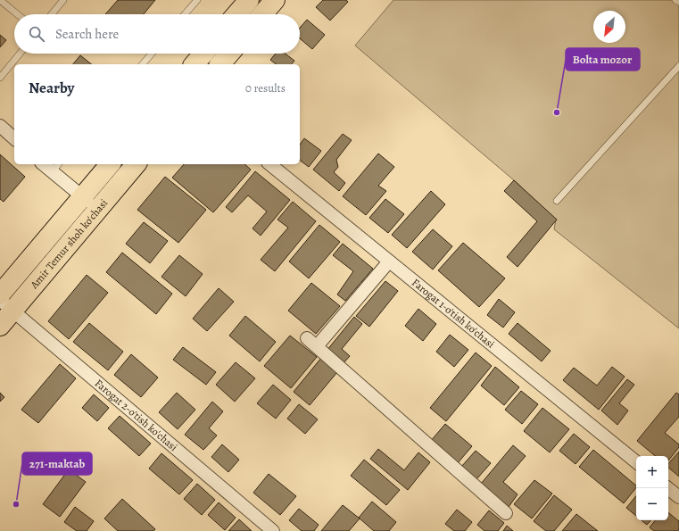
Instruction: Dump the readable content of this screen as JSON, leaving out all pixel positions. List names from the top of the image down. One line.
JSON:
{"streets":{"main road":["Amir Temur shoh ko'chasi"],"street":["Farogat 1-o'tish ko'chasi","Farogat 2-o'tish ko'chasi"]},"crossings":[["Amir Temur shoh ko'chasi","Farogat 2-o'tish ko'chasi"]],"places":["Bolta mozor","271-maktab"],"north":"bottom left","page":{"search":"Search here","heading":["Nearby","0 results"],"map_buttons":["+","−"]}}
